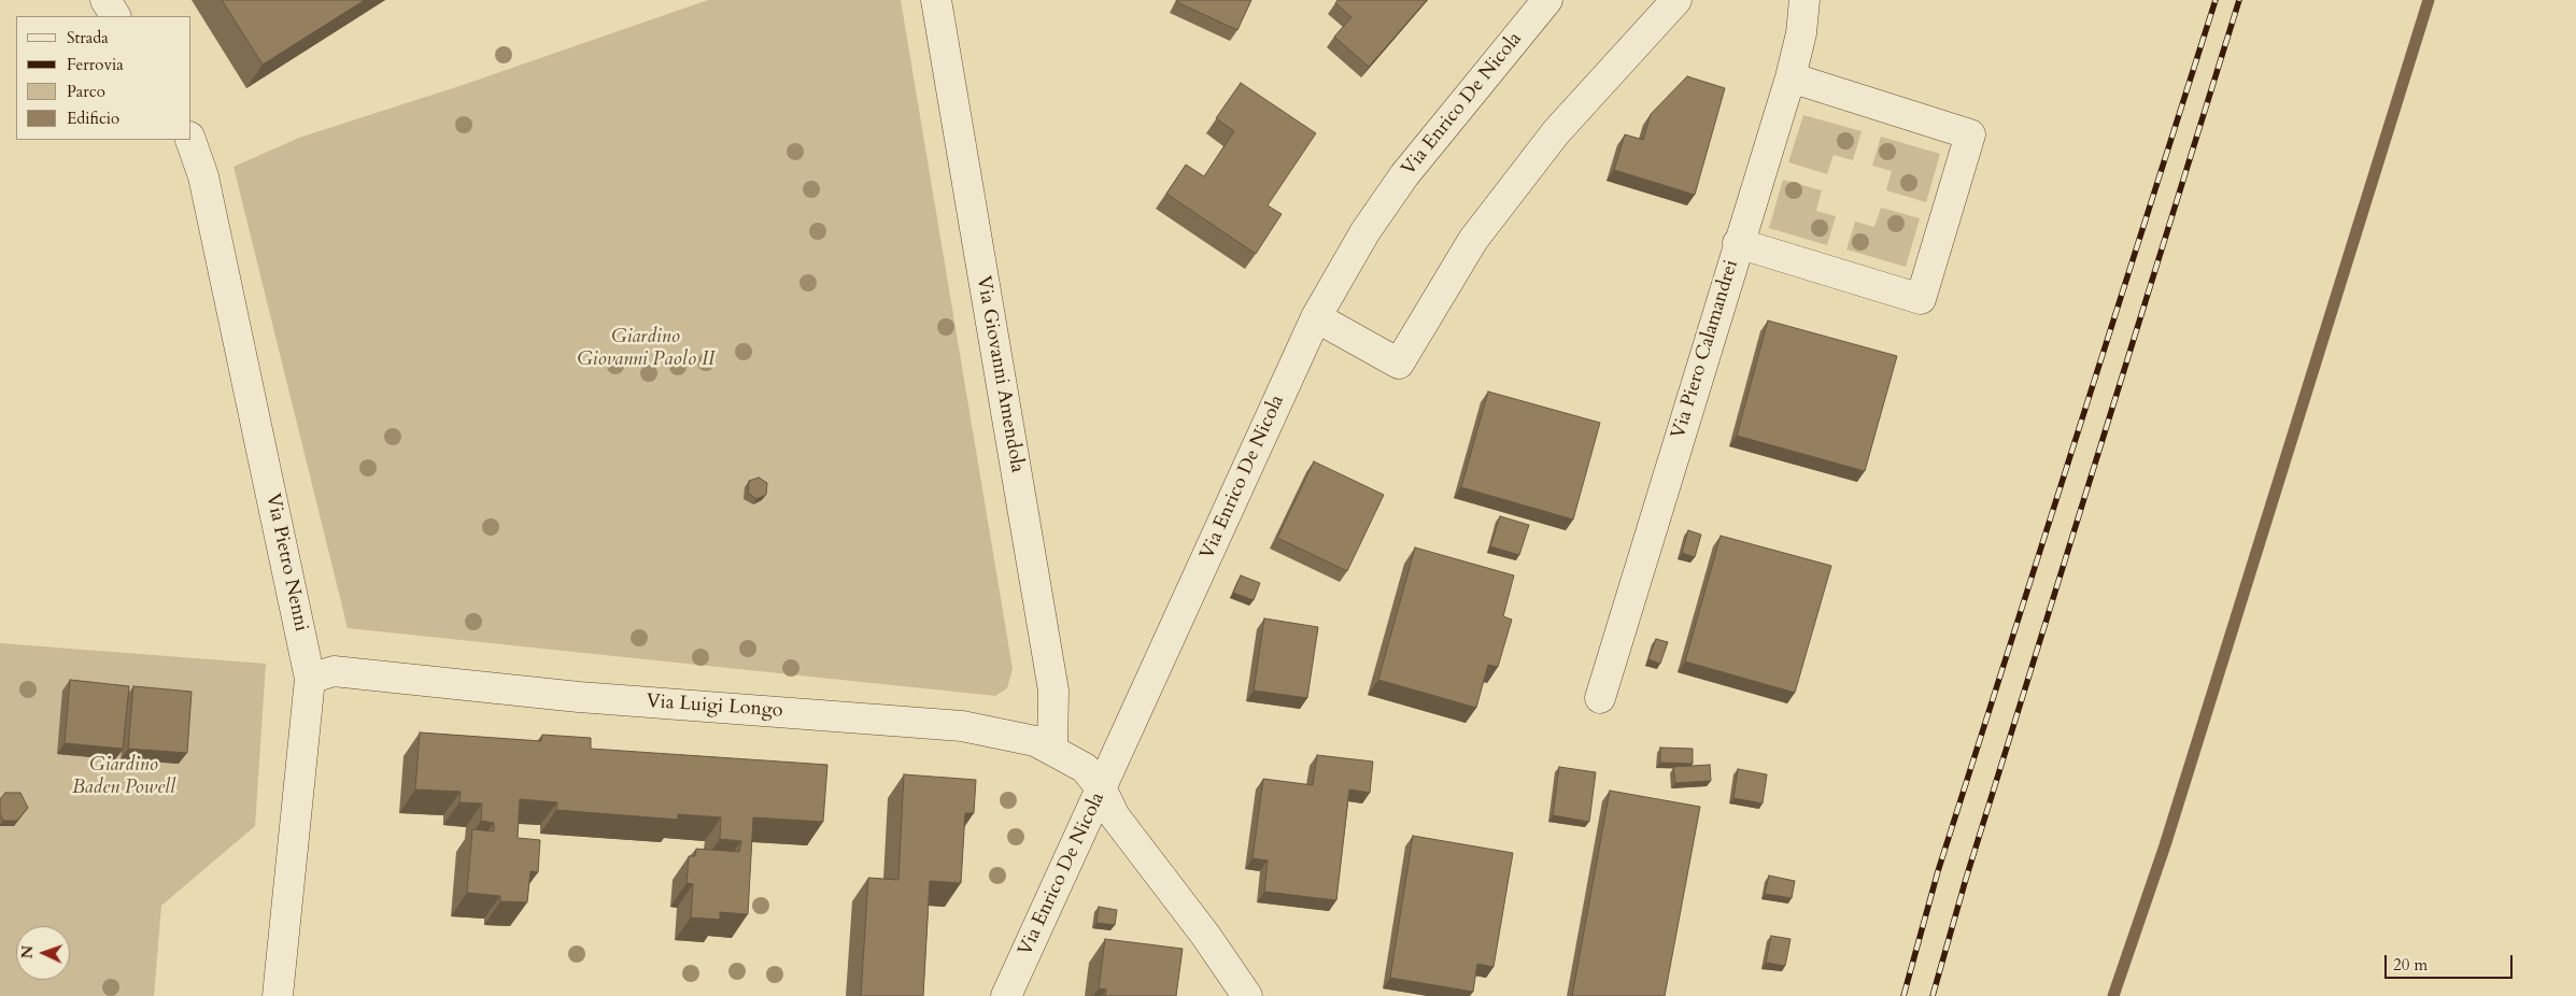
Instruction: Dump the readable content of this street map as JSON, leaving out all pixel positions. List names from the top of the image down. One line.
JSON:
{"streets":{"street":["Via Enrico De Nicola","Via Piero Calamandrei","Via Giovanni Amendola","Via Pietro Nenni","Via Luigi Longo"]},"crossings":[["Via Enrico De Nicola","Via Luigi Longo"],["Via Giovanni Amendola","Via Luigi Longo"],["Via Pietro Nenni","Via Luigi Longo"]],"parks":["Giardino Giovanni Paolo II","Giardino Baden Powell"],"legend":["Strada","Ferrovia","Parco","Edificio"],"scale_bar":"20 m","north":"left"}
